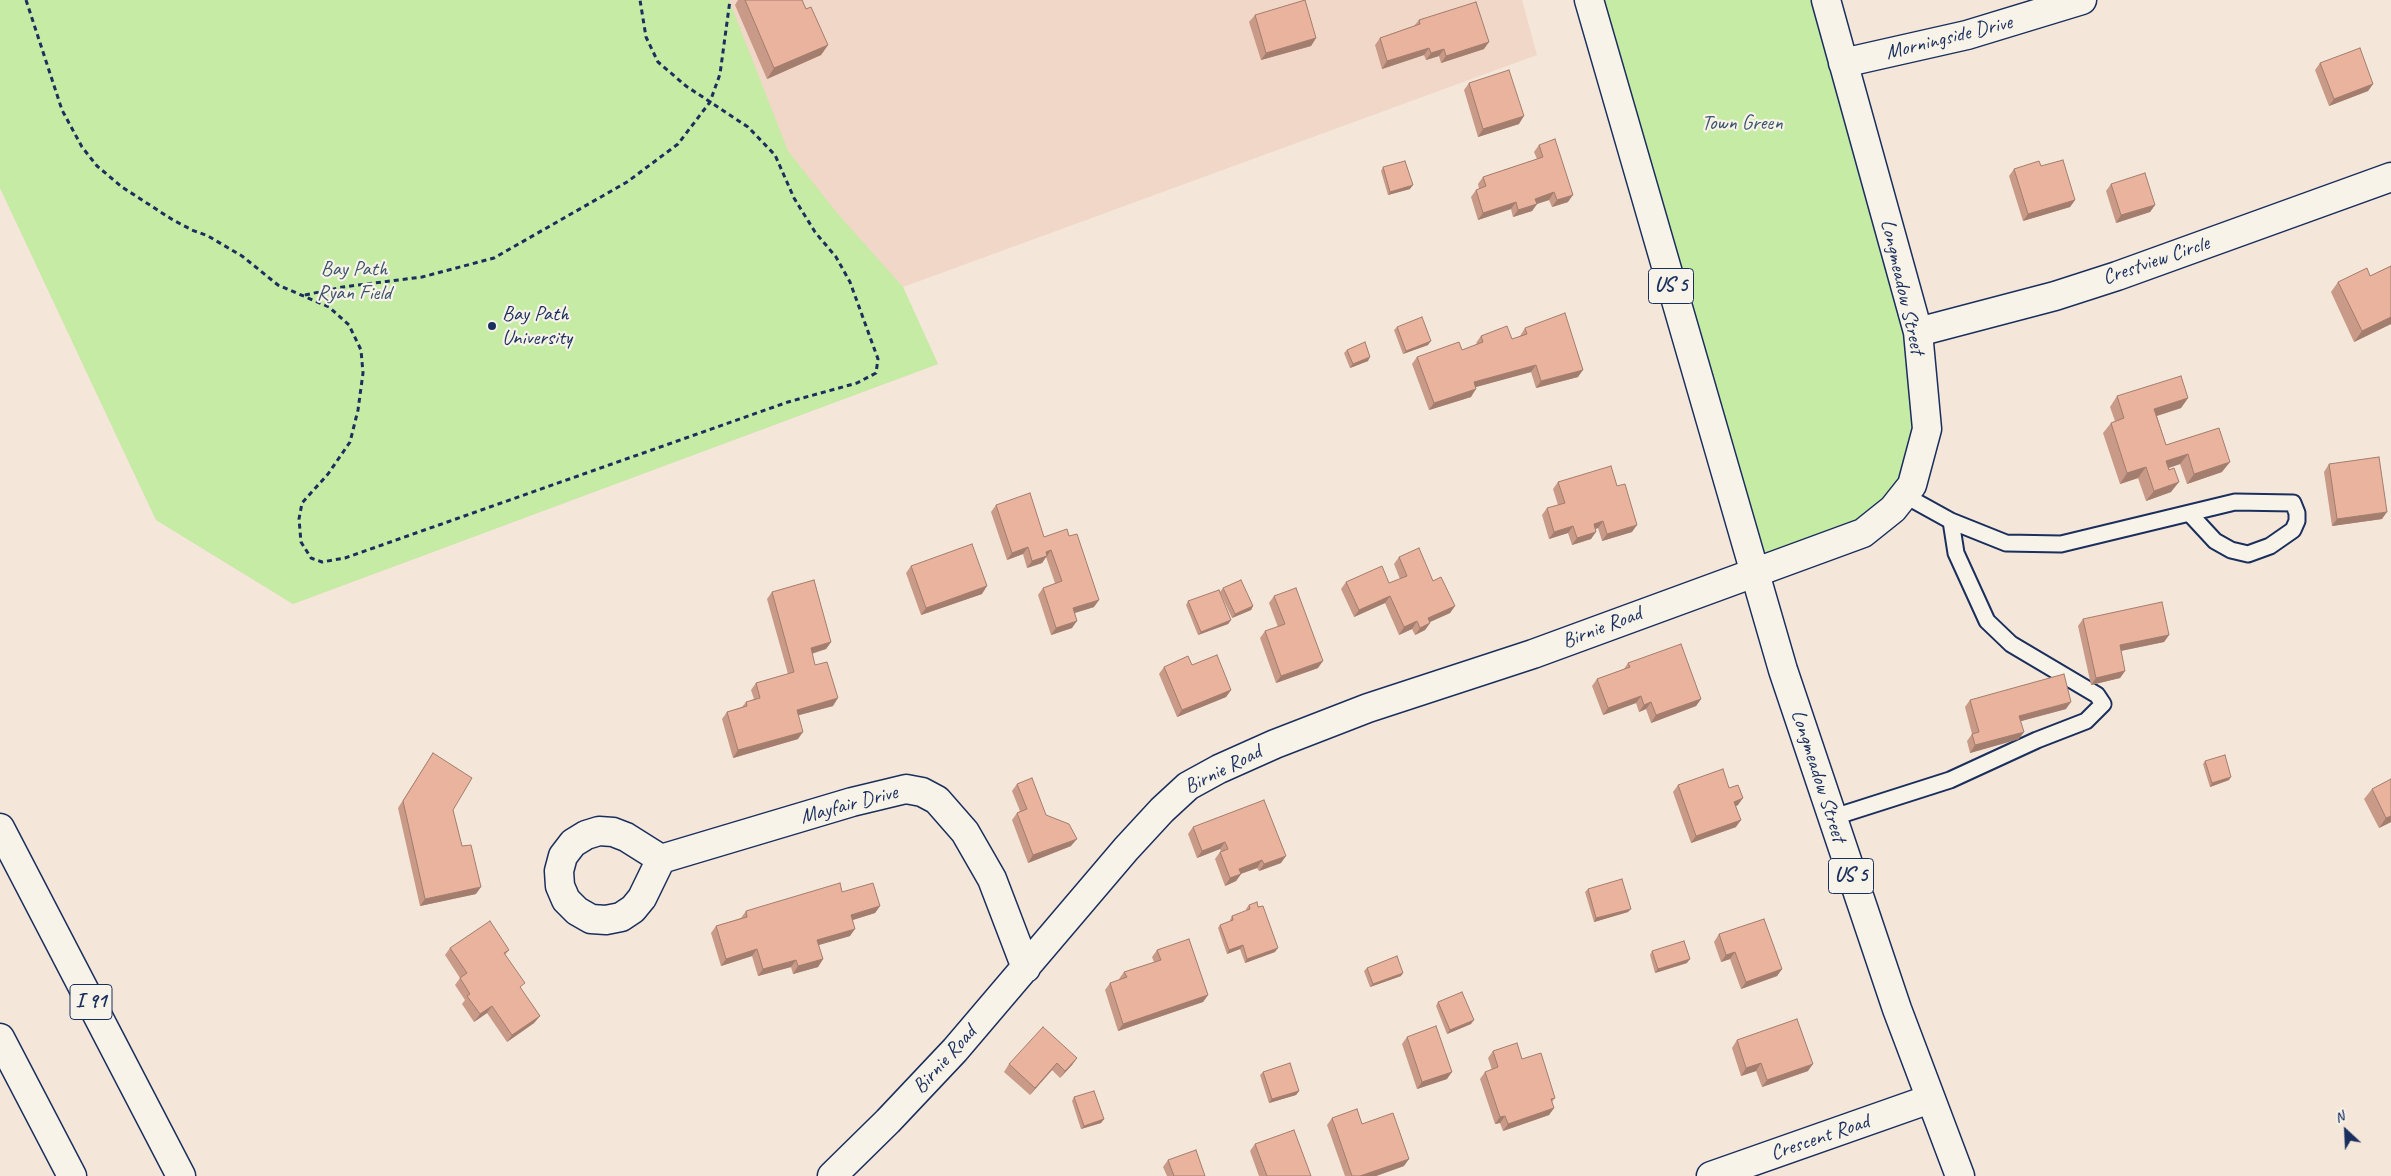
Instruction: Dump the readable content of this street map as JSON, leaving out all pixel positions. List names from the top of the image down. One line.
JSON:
{"streets":{"main road":["Morningside Drive","Crestview Circle","US 5","Longmeadow Street","Birnie Road","Mayfair Drive","I 91","Crescent Road"]},"crossings":[["Morningside Drive","Longmeadow Street"],["Crestview Circle","Longmeadow Street"],["Longmeadow Street","Birnie Road"],["Longmeadow Street","Crescent Road"],["Birnie Road","Mayfair Drive"]],"parks":["Town Green","Bay Path Ryan Field"],"places":["Bay Path University"],"north":"top left"}
